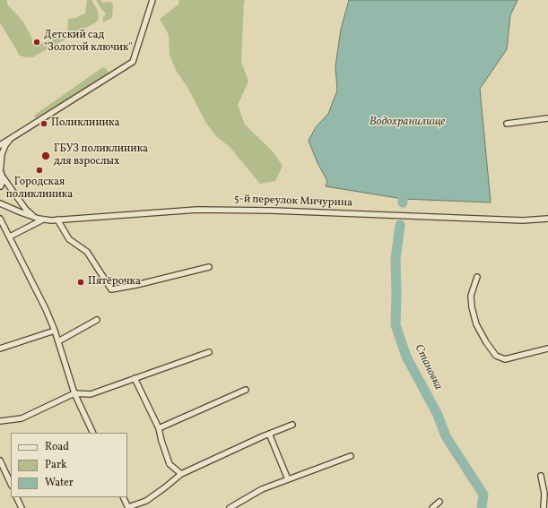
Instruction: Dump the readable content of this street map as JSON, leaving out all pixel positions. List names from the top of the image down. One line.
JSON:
{"streets":{"street":["5-й переулок Мичурина"]},"water":["Водохранилище","Становка"],"places":["Детский сад \"Золотой ключик\"","Поликлиника","ГБУЗ поликлиника для взрослых","Городская поликлиника","Пятёрочка"],"legend":["Road","Park","Water"]}
